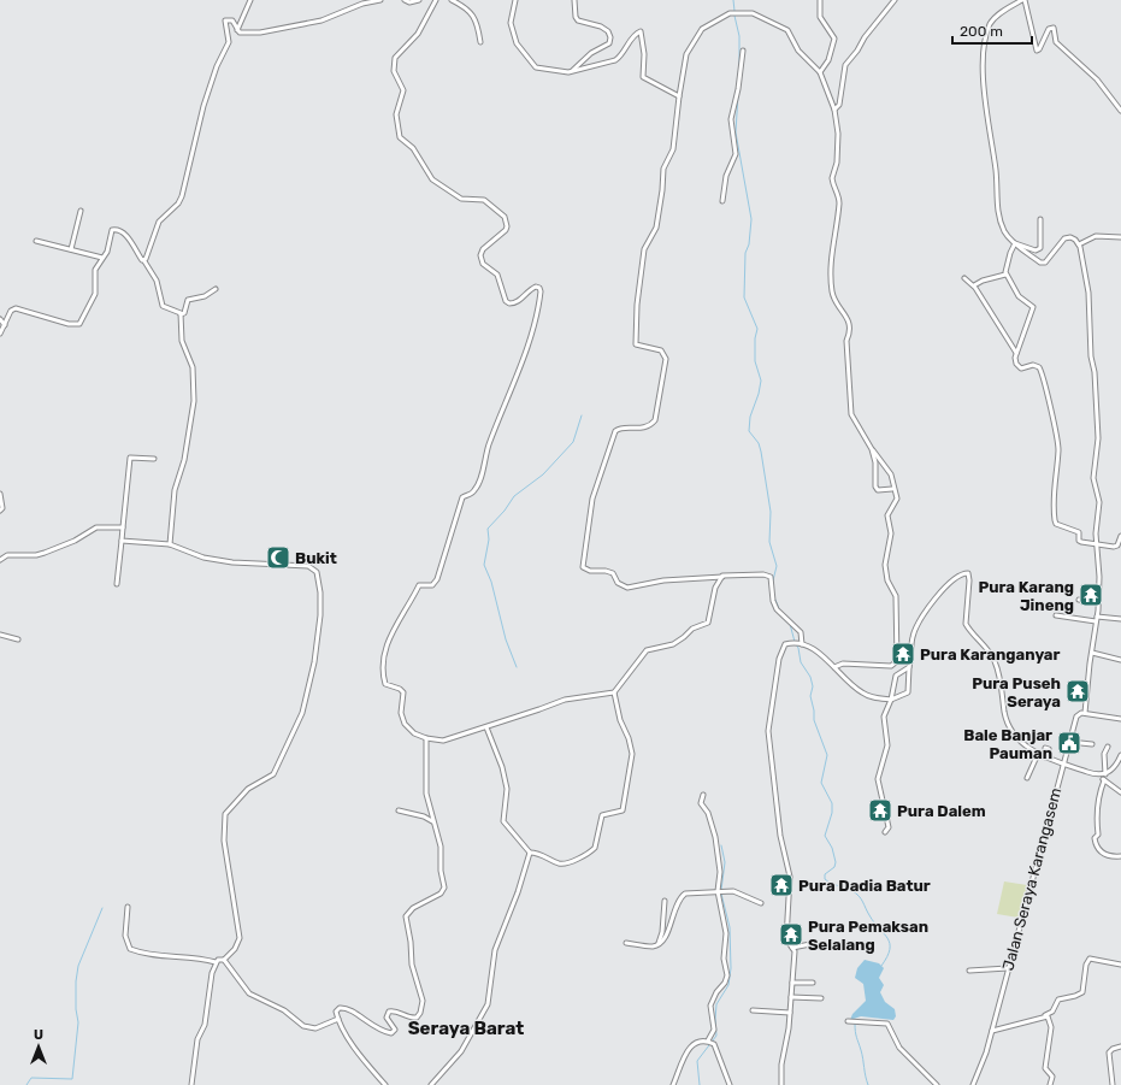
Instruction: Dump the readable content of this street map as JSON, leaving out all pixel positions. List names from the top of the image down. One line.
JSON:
{"streets":{"street":["Jalan Seraya Karangasem"]},"districts":["Seraya Barat"],"places":{"mosque":["Bukit"],"temple":["Pura Karang Jineng","Pura Karanganyar","Pura Puseh Seraya","Pura Dalem","Pura Dadia Batur","Pura Pemaksan Selalang"],"public building":["Bale Banjar Pauman"]},"scale_bar":"200 m","north":"top"}
